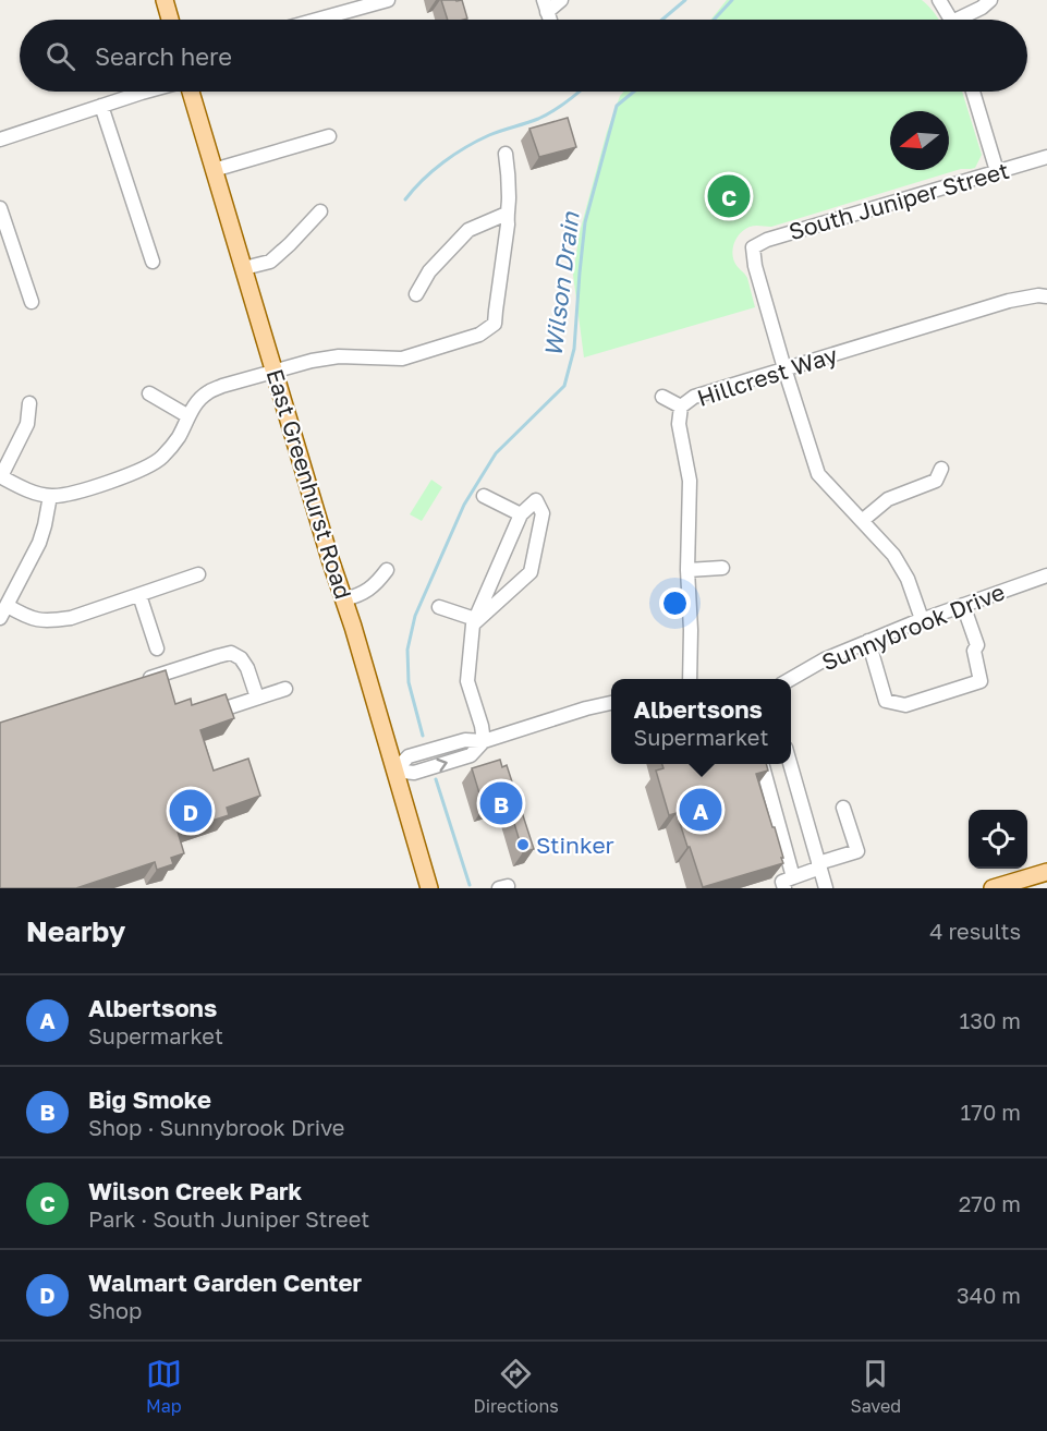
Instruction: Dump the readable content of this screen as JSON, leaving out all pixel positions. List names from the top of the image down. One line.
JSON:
{"streets":{"main road":["East Greenhurst Road"],"street":["South Juniper Street","Hillcrest Way","Sunnybrook Drive"]},"crossings":[["South Juniper Street","Hillcrest Way"]],"water":["Wilson Drain"],"places":["Stinker"],"north":"left","page":{"search":"Search here","pins":["C","B","A","D"],"popup":["Albertsons","Supermarket"],"heading":["Nearby","4 results"],"list":[{"mark":"A","name":"Albertsons","note":"Supermarket","value":"130 m"},{"mark":"B","name":"Big Smoke","note":"Shop · Sunnybrook Drive","value":"170 m"},{"mark":"C","name":"Wilson Creek Park","note":"Park · South Juniper Street","value":"270 m"},{"mark":"D","name":"Walmart Garden Center","note":"Shop","value":"340 m"}],"nav":["Map","Directions","Saved"]}}
